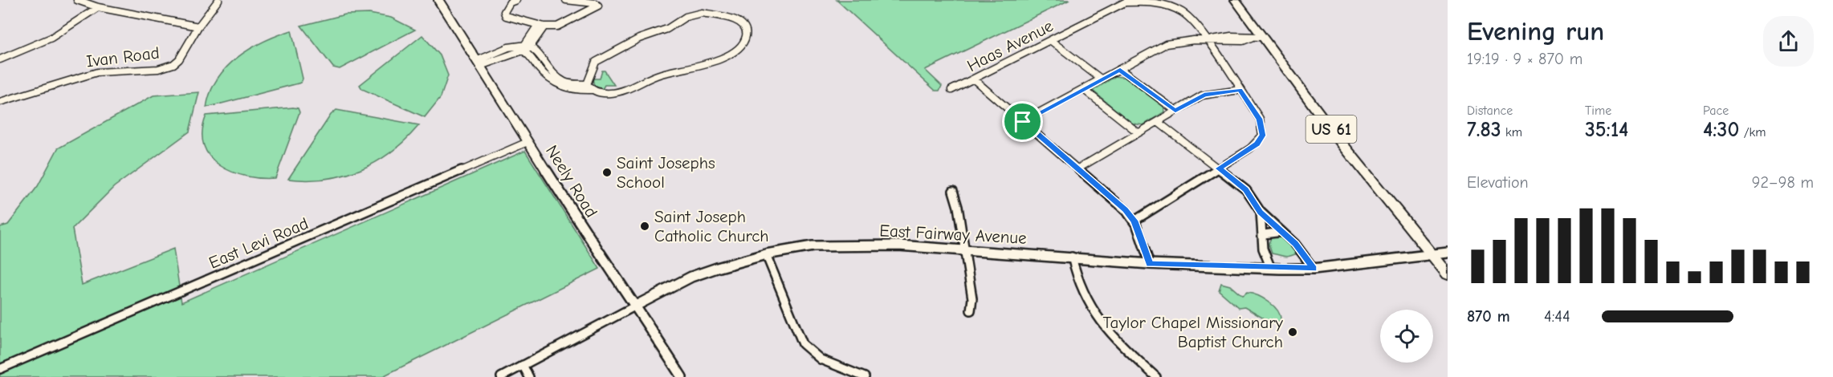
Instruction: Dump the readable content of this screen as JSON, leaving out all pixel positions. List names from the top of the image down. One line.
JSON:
{"streets":{"highway":["US 61"],"street":["Haas Avenue","Ivan Road","Neely Road","East Fairway Avenue","East Levi Road"]},"crossings":[["US 61","East Fairway Avenue"],["Neely Road","East Fairway Avenue"],["Neely Road","East Levi Road"]],"places":["Saint Josephs School","Saint Joseph Catholic Church","Taylor Chapel Missionary Baptist Church"],"page":{"heading":["Evening run","19:19 · 9 × 870 m"],"stats":[["Distance","7.83 km"],["Time","35:14"],["Pace","4:30 /km"]],"chart":["Elevation","92–98 m"],"list":[{"name":"870 m","note":"4:44"}]}}
